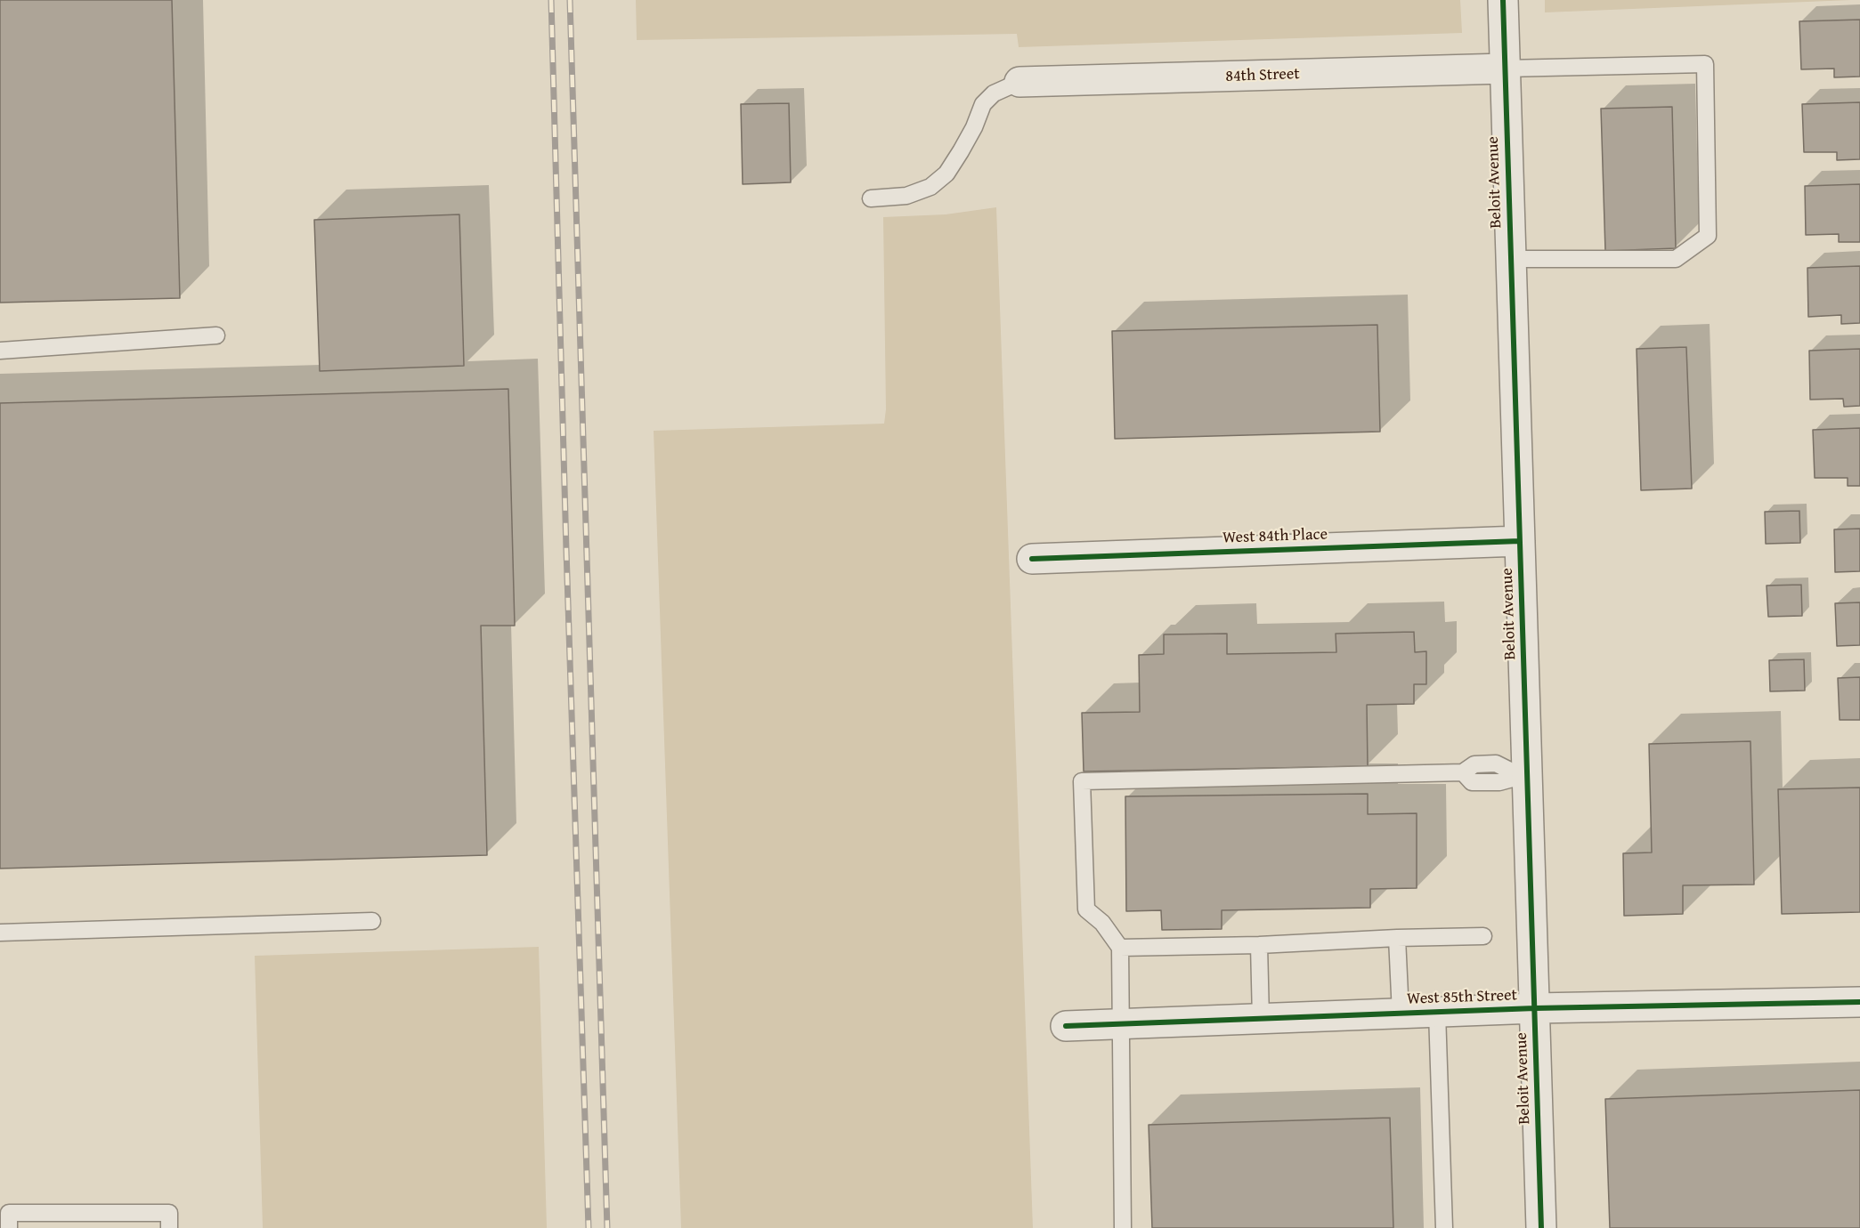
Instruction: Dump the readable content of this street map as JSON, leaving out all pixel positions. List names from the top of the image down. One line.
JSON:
{"streets":{"street":["84th Street","Beloit Avenue","West 84th Place","West 85th Street"]},"crossings":[["84th Street","Beloit Avenue"],["Beloit Avenue","West 84th Place"],["Beloit Avenue","West 85th Street"]]}
